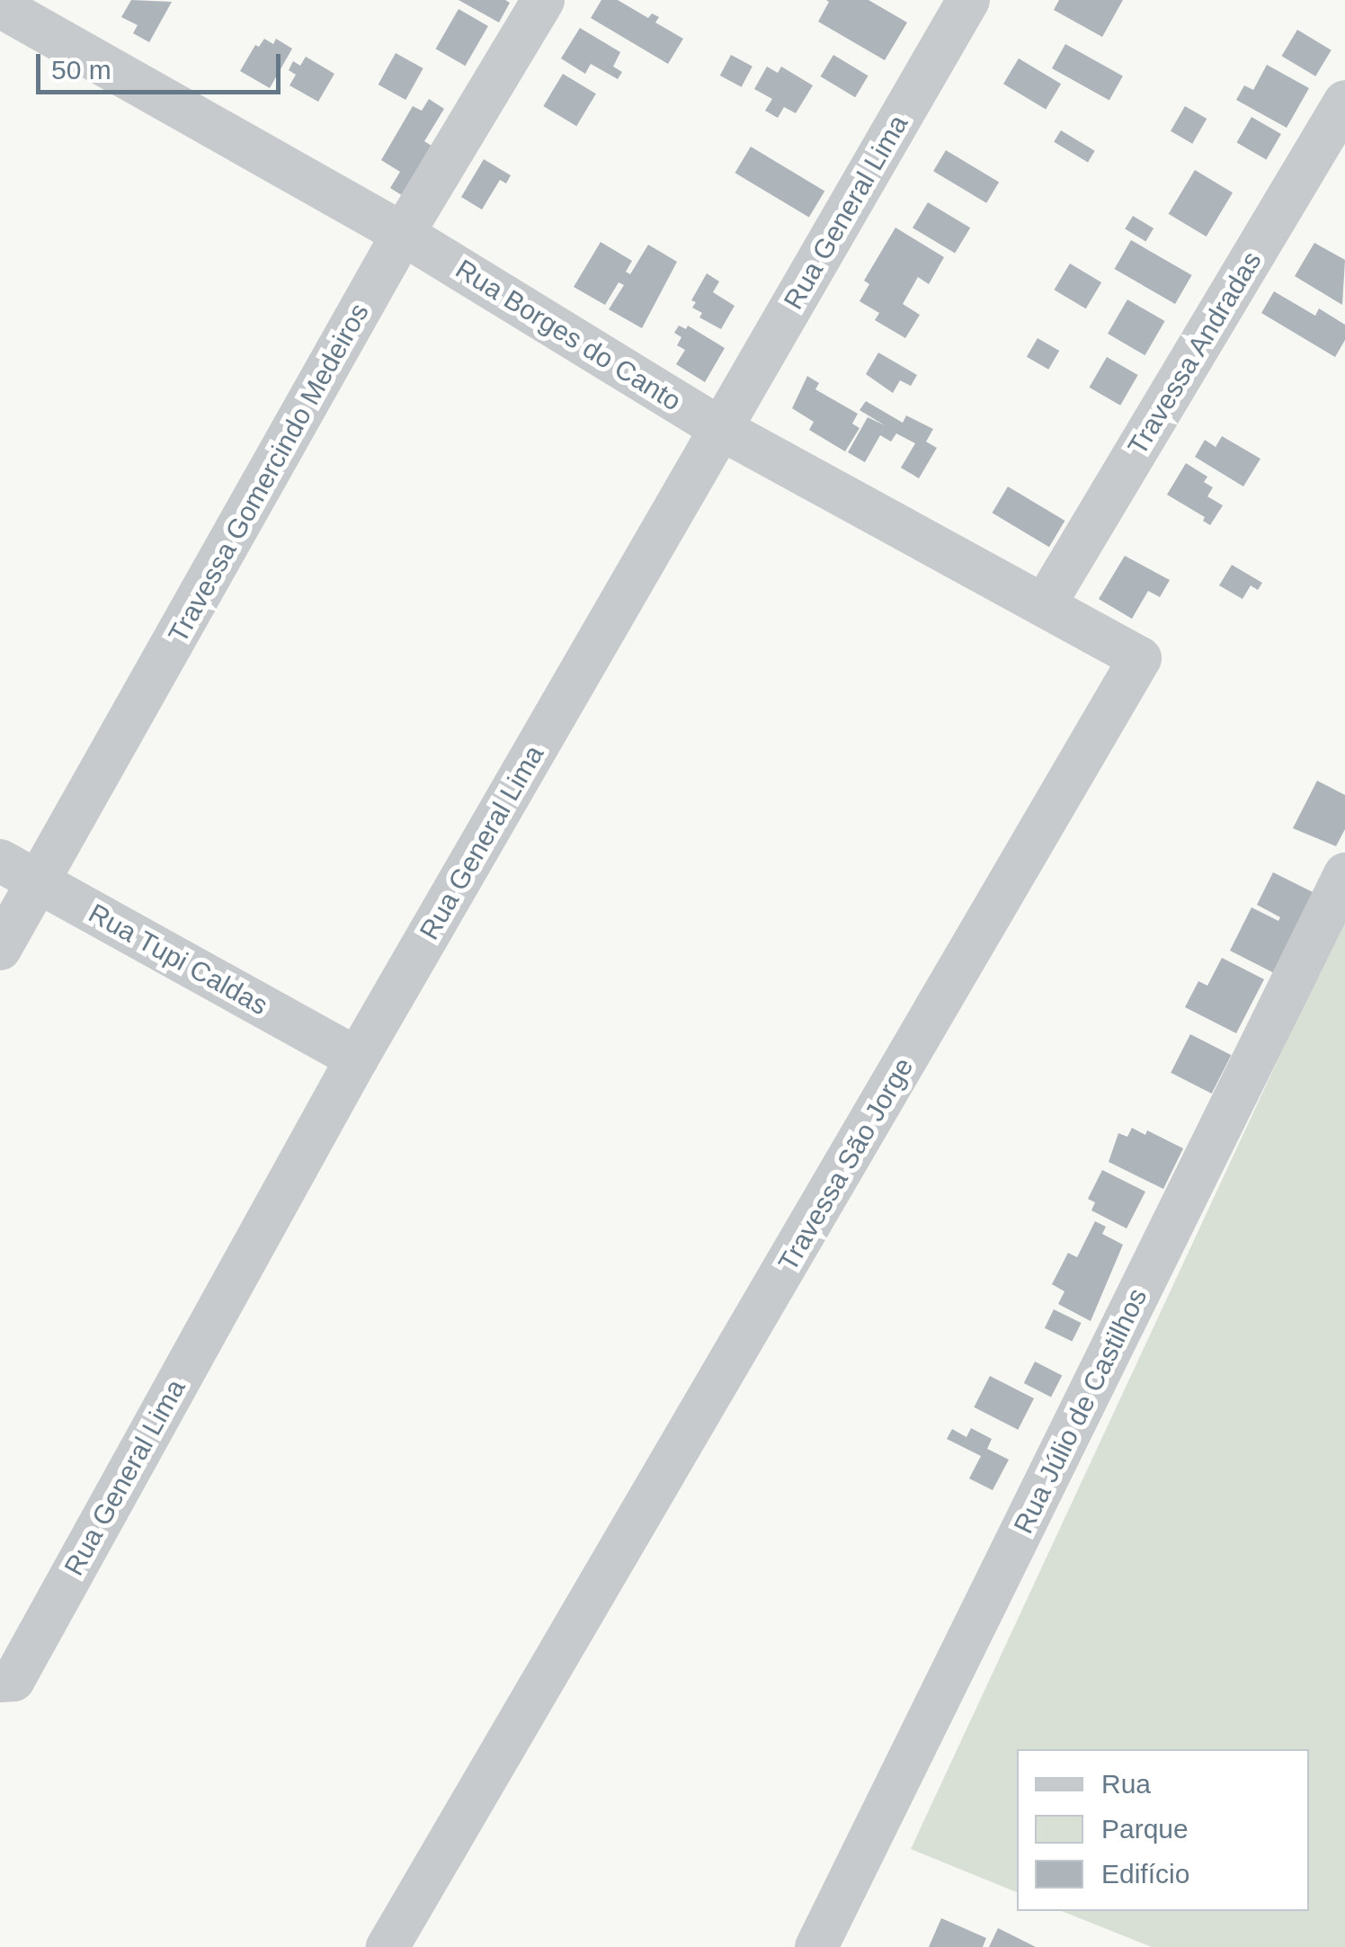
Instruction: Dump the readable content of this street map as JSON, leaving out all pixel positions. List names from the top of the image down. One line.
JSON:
{"streets":{"street":["Rua General Lima","Rua Borges do Canto","Travessa Andradas","Travessa Gomercindo Medeiros","Rua Tupi Caldas","Travessa São Jorge","Rua Júlio de Castilhos"]},"crossings":[["Rua General Lima","Rua Borges do Canto"],["Rua General Lima","Rua Tupi Caldas"],["Rua Borges do Canto","Travessa Andradas"],["Rua Borges do Canto","Travessa Gomercindo Medeiros"],["Rua Borges do Canto","Travessa São Jorge"],["Travessa Gomercindo Medeiros","Rua Tupi Caldas"]],"legend":["Rua","Parque","Edifício"],"scale_bar":"50 m"}
